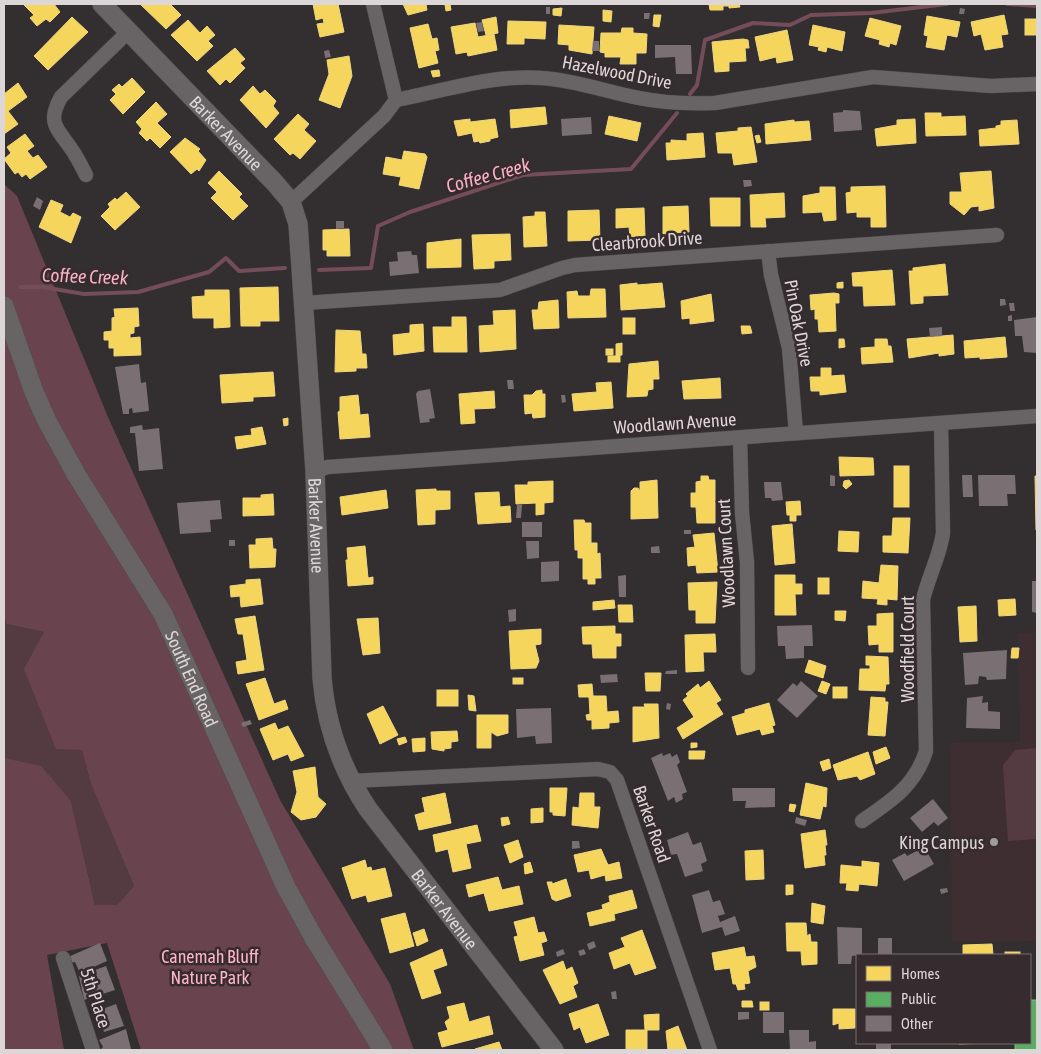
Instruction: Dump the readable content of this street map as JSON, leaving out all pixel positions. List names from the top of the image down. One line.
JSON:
{"streets":{"street":["Hazelwood Drive","Barker Avenue","Clearbrook Drive","Pin Oak Drive","Woodlawn Avenue","Woodlawn Court","Woodfield Court","South End Road","Barker Road","5th Place"]},"crossings":[["Barker Avenue","Clearbrook Drive"],["Barker Avenue","Woodlawn Avenue"],["Barker Avenue","Barker Road"],["Clearbrook Drive","Pin Oak Drive"],["Pin Oak Drive","Woodlawn Avenue"],["Woodlawn Avenue","Woodlawn Court"],["Woodlawn Avenue","Woodfield Court"]],"water":["Coffee Creek"],"parks":["Canemah Bluff Nature Park"],"places":["King Campus"],"legend":["Homes","Public","Other"]}
